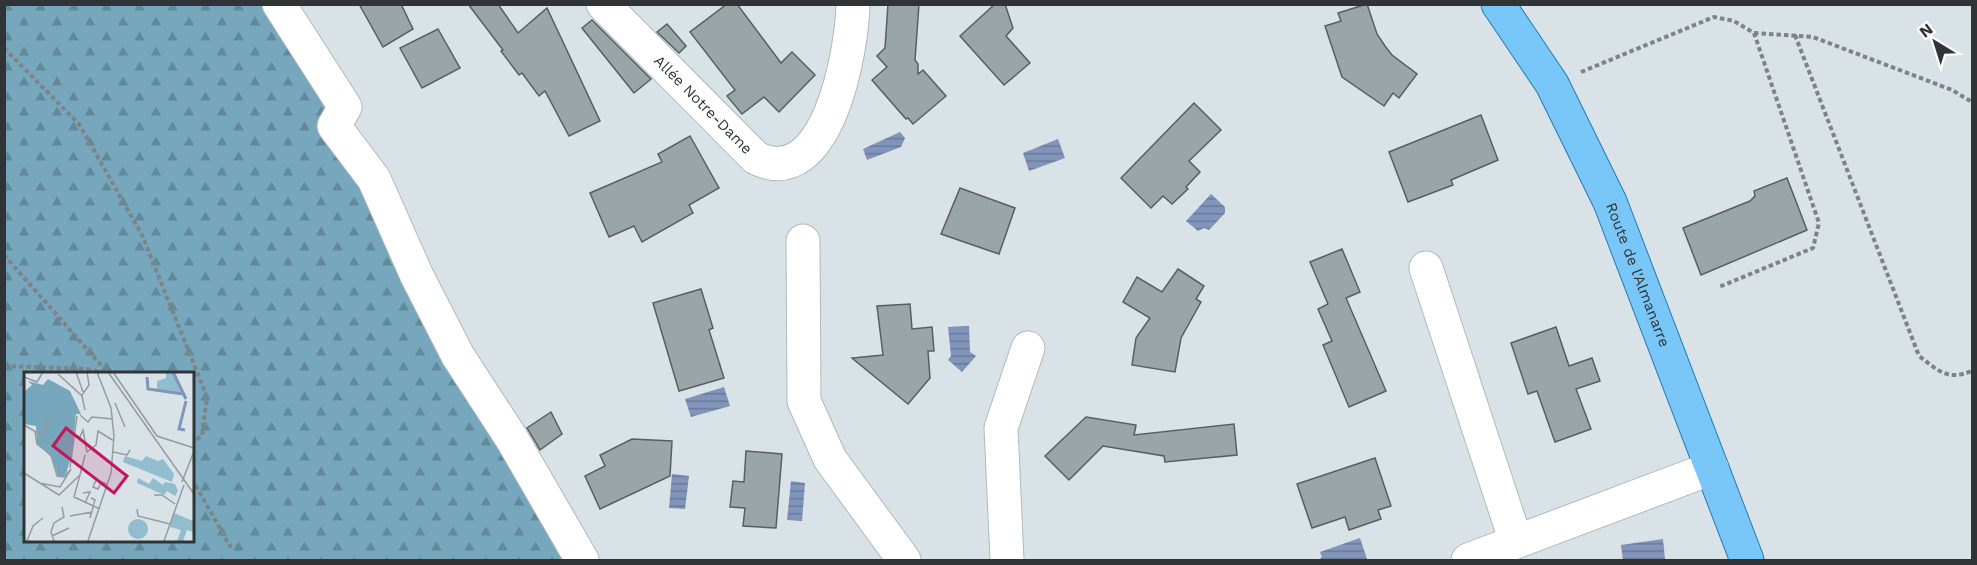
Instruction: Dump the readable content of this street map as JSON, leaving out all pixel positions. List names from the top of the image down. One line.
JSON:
{"streets":{"main road":["Route de l'Almanarre"],"street":["Allée Notre-Dame"]},"north":"top left"}
